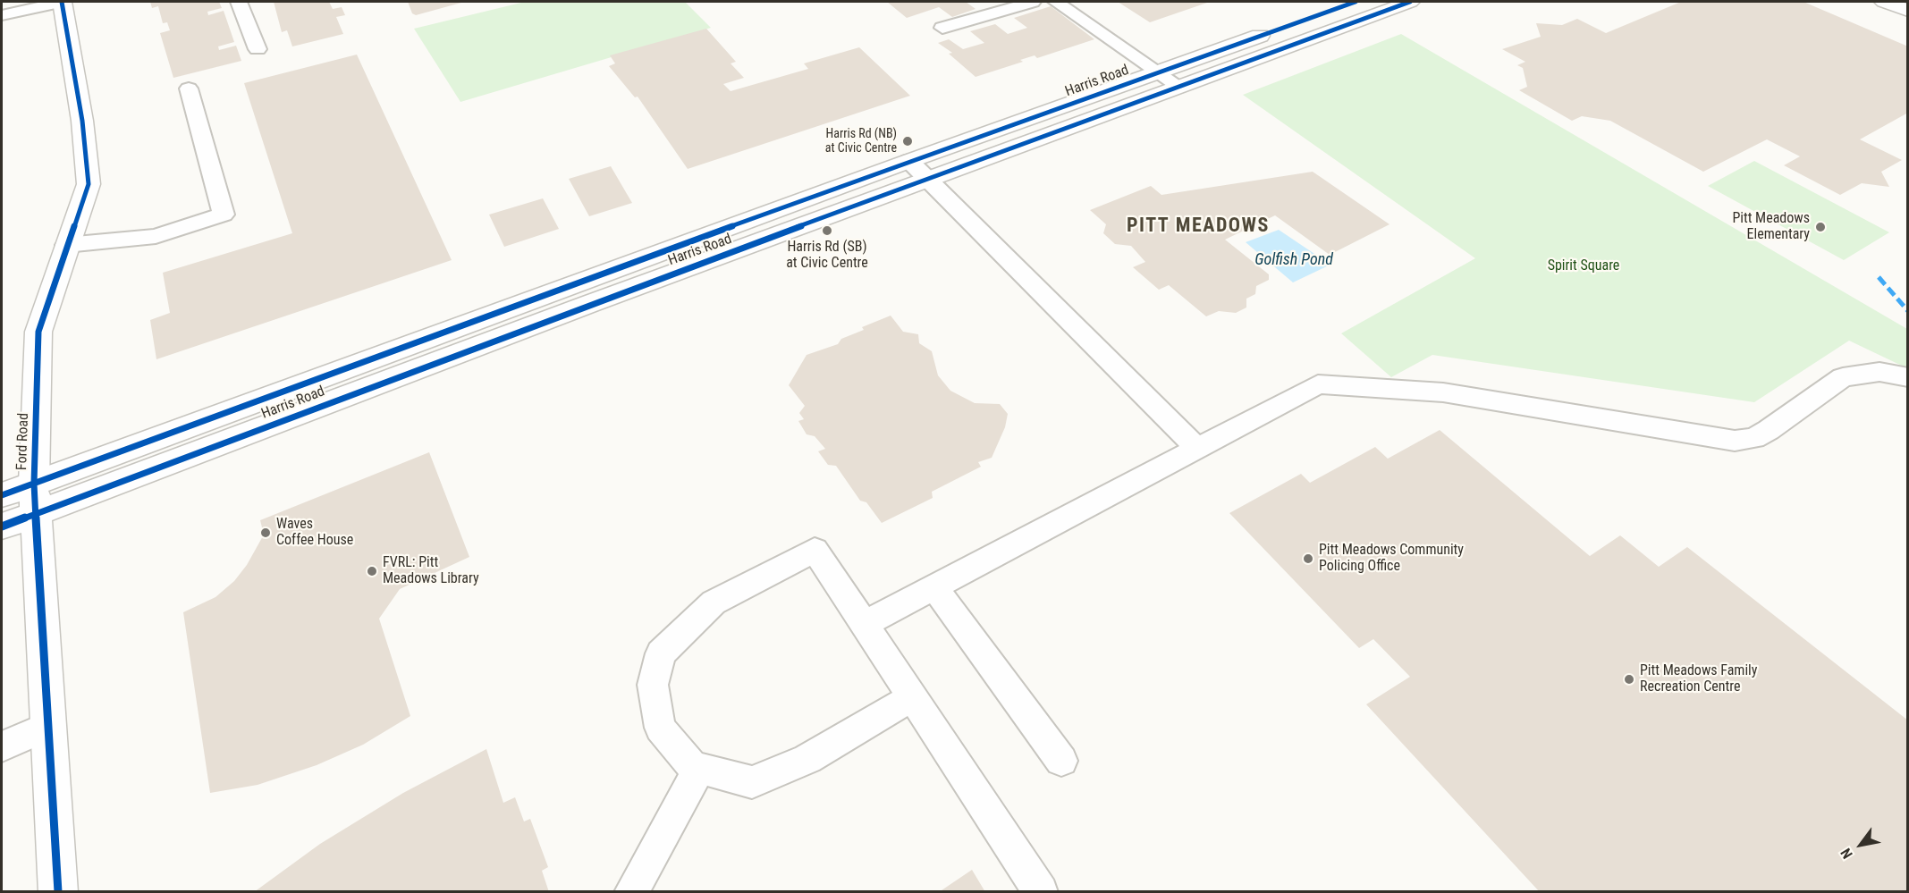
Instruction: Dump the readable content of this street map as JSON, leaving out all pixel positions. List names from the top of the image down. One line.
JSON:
{"streets":{"main road":["Harris Road","Ford Road"]},"crossings":[["Harris Road","Ford Road"]],"districts":["PITT MEADOWS"],"water":["Golfish Pond"],"parks":["Spirit Square"],"places":["Harris Rd (NB) at Civic Centre","Pitt Meadows Elementary","Harris Rd (SB) at Civic Centre","Waves Coffee House","Pitt Meadows Community Policing Office","FVRL: Pitt Meadows Library","Pitt Meadows Family Recreation Centre"],"north":"bottom left"}
